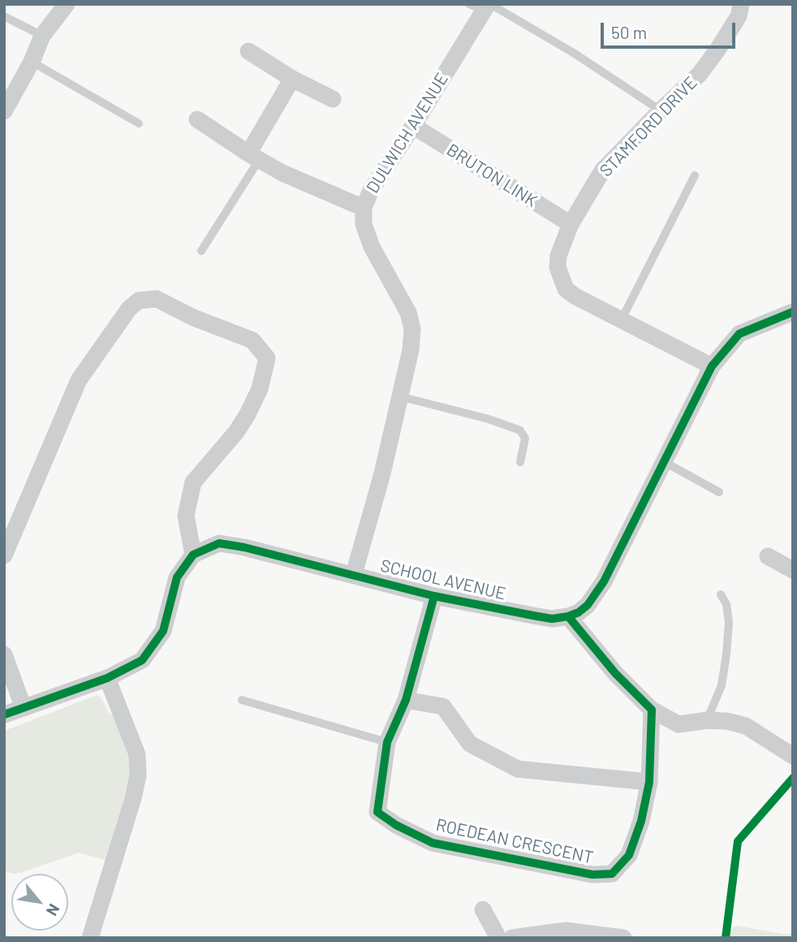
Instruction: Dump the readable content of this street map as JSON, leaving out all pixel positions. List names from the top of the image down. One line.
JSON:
{"streets":{"street":["STAMFORD DRIVE","DULWICH AVENUE","BRUTON LINK","SCHOOL AVENUE","ROEDEAN CRESCENT"]},"crossings":[["STAMFORD DRIVE","BRUTON LINK"],["DULWICH AVENUE","BRUTON LINK"],["DULWICH AVENUE","SCHOOL AVENUE"],["SCHOOL AVENUE","ROEDEAN CRESCENT"]],"scale_bar":"50 m","north":"bottom right"}
